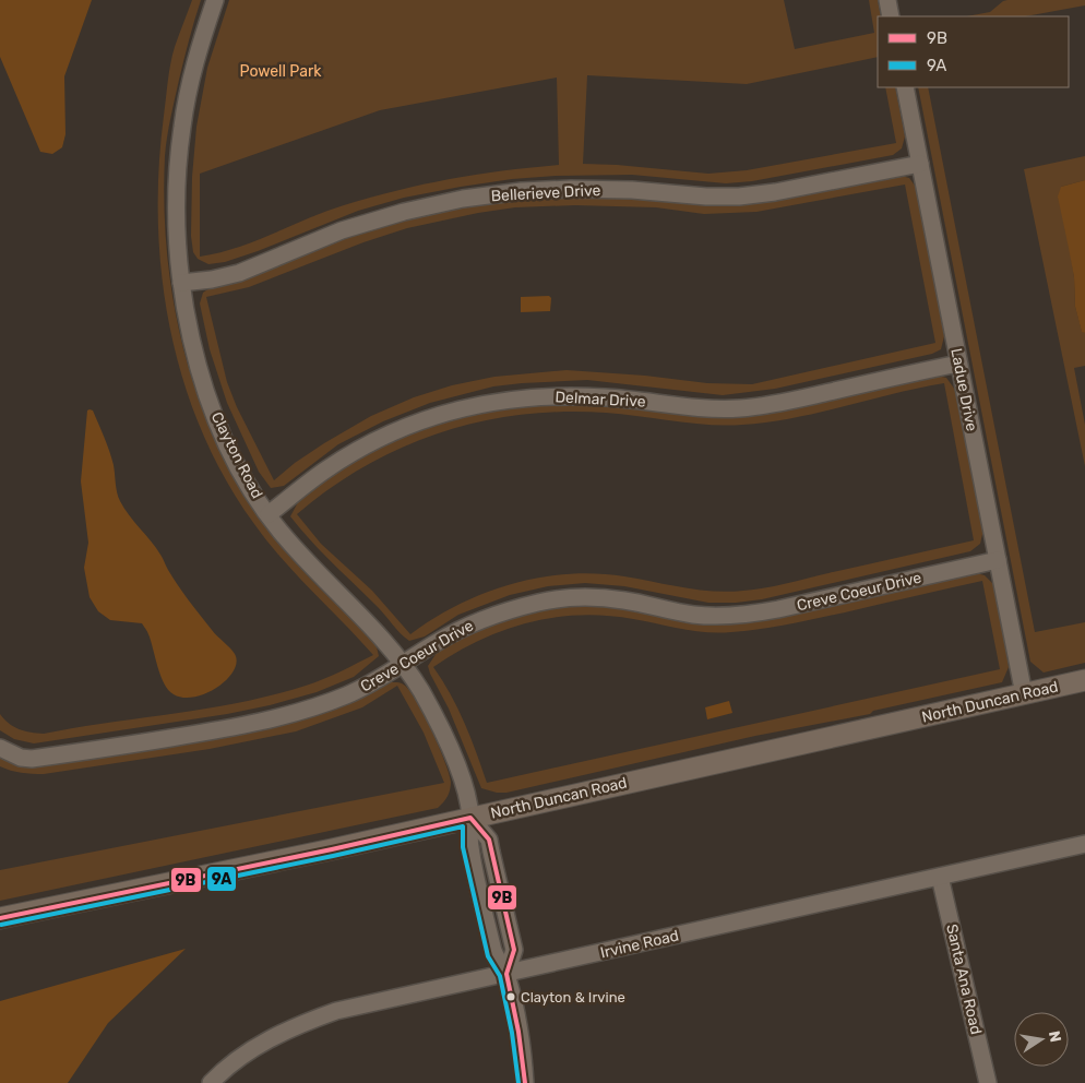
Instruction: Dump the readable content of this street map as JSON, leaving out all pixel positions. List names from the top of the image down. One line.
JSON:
{"streets":{"main road":["North Duncan Road"],"street":["Bellerieve Drive","Ladue Drive","Delmar Drive","Clayton Road","Creve Coeur Drive","Irvine Road","Santa Ana Road"]},"crossings":[["Bellerieve Drive","Ladue Drive"],["Bellerieve Drive","Clayton Road"],["Ladue Drive","Delmar Drive"],["Ladue Drive","Creve Coeur Drive"],["Ladue Drive","North Duncan Road"],["Delmar Drive","Clayton Road"],["Clayton Road","Creve Coeur Drive"],["Clayton Road","North Duncan Road"],["Irvine Road","Santa Ana Road"]],"parks":["Powell Park"],"places":["Clayton & Irvine"],"lines":["transit line 9B","transit line 9A"],"legend":["9B","9A"],"north":"right"}
